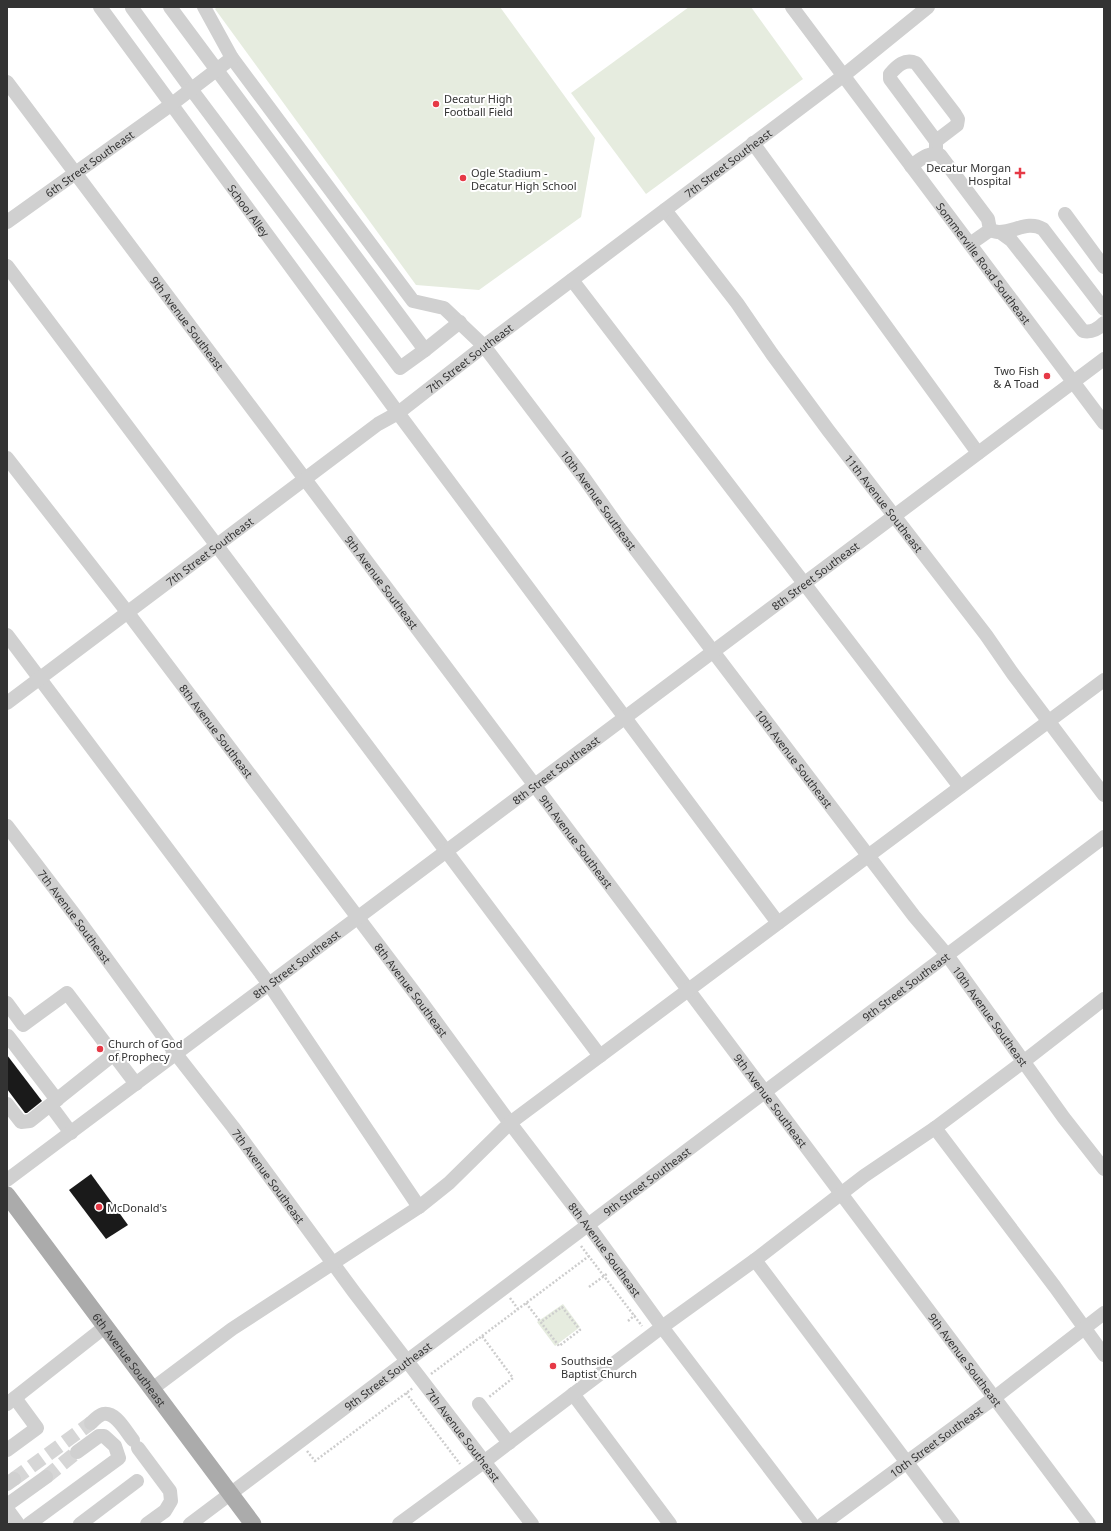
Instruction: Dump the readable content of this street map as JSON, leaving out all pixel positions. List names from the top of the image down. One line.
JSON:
{"streets":{"main road":["6th Avenue Southeast"],"street":["7th Street Southeast","6th Street Southeast","School Alley","Sommerville Road Southeast","9th Avenue Southeast","10th Avenue Southeast","11th Avenue Southeast","8th Street Southeast","8th Avenue Southeast","7th Avenue Southeast","9th Street Southeast","10th Street Southeast"]},"crossings":[["7th Street Southeast","School Alley"],["7th Street Southeast","Sommerville Road Southeast"],["7th Street Southeast","9th Avenue Southeast"],["7th Street Southeast","10th Avenue Southeast"],["7th Street Southeast","11th Avenue Southeast"],["7th Street Southeast","8th Avenue Southeast"],["6th Street Southeast","School Alley"],["6th Street Southeast","9th Avenue Southeast"],["6th Street Southeast","10th Avenue Southeast"],["School Alley","8th Street Southeast"],["Sommerville Road Southeast","8th Street Southeast"],["9th Avenue Southeast","8th Street Southeast"],["9th Avenue Southeast","9th Street Southeast"],["9th Avenue Southeast","10th Street Southeast"],["10th Avenue Southeast","8th Street Southeast"],["10th Avenue Southeast","9th Street Southeast"],["11th Avenue Southeast","8th Street Southeast"],["8th Street Southeast","8th Avenue Southeast"],["8th Street Southeast","7th Avenue Southeast"],["8th Avenue Southeast","9th Street Southeast"],["7th Avenue Southeast","9th Street Southeast"],["9th Street Southeast","6th Avenue Southeast"]],"places":{"other":["Decatur High Football Field","Ogle Stadium - Decatur High School","Two Fish & A Toad","Church of God of Prophecy","McDonald's","Southside Baptist Church"],"health":["Decatur Morgan Hospital"]}}
